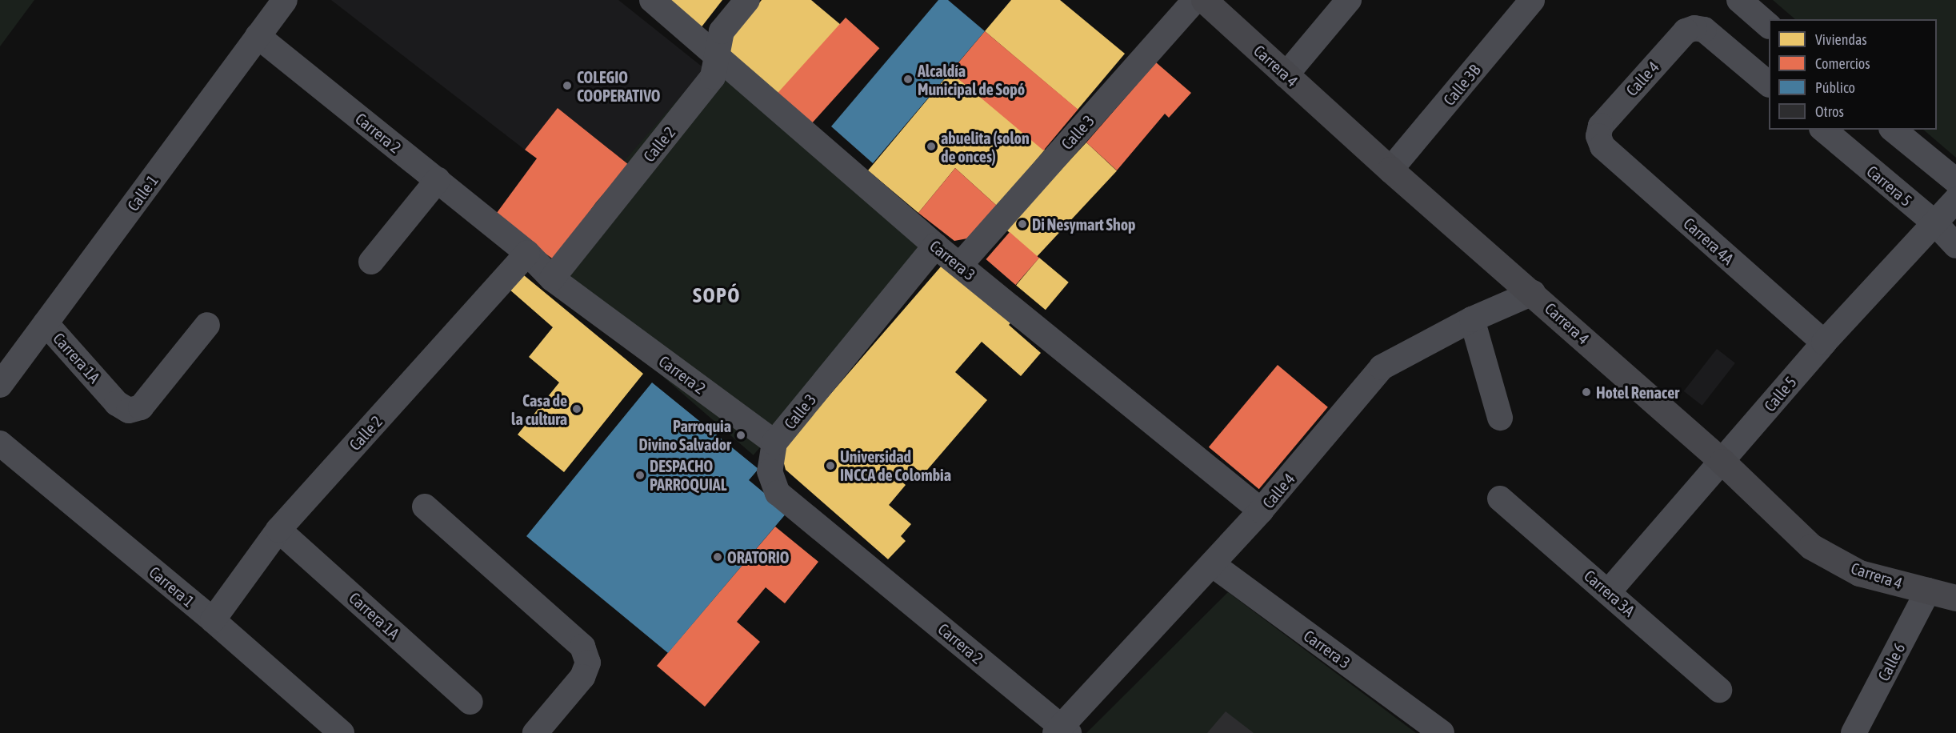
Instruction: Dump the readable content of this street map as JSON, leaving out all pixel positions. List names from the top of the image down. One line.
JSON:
{"streets":{"main road":["Carrera 4"],"street":["Calle 4","Calle 3B","Calle 3","Carrera 2","Calle 2","Carrera 5","Calle 1","Carrera 4A","Carrera 3","Carrera 1A","Calle 5","Carrera 1","Carrera 3A","Calle 6"]},"crossings":[["Carrera 4","Calle 4"],["Carrera 4","Calle 3B"],["Carrera 4","Calle 5"],["Carrera 4","Calle 6"],["Calle 4","Carrera 2"],["Calle 4","Carrera 4A"],["Calle 4","Carrera 3"],["Calle 3","Carrera 2"],["Calle 3","Carrera 3"],["Carrera 2","Calle 2"],["Carrera 2","Calle 1"],["Calle 2","Carrera 3"],["Calle 2","Carrera 1A"],["Calle 2","Carrera 1"],["Carrera 5","Calle 5"],["Calle 1","Carrera 1A"],["Carrera 4A","Calle 5"],["Calle 5","Carrera 3A"]],"districts":["SOPÓ"],"places":["Alcaldía Municipal de Sopó","COLEGIO COOPERATIVO","abuelita (solon de onces)","Di Nesymart Shop","Hotel Renacer","Casa de la cultura","Parroquia Divino Salvador","Universidad INCCA de Colombia","DESPACHO PARROQUIAL","ORATORIO"],"legend":["Viviendas","Comercios","Público","Otros"]}
